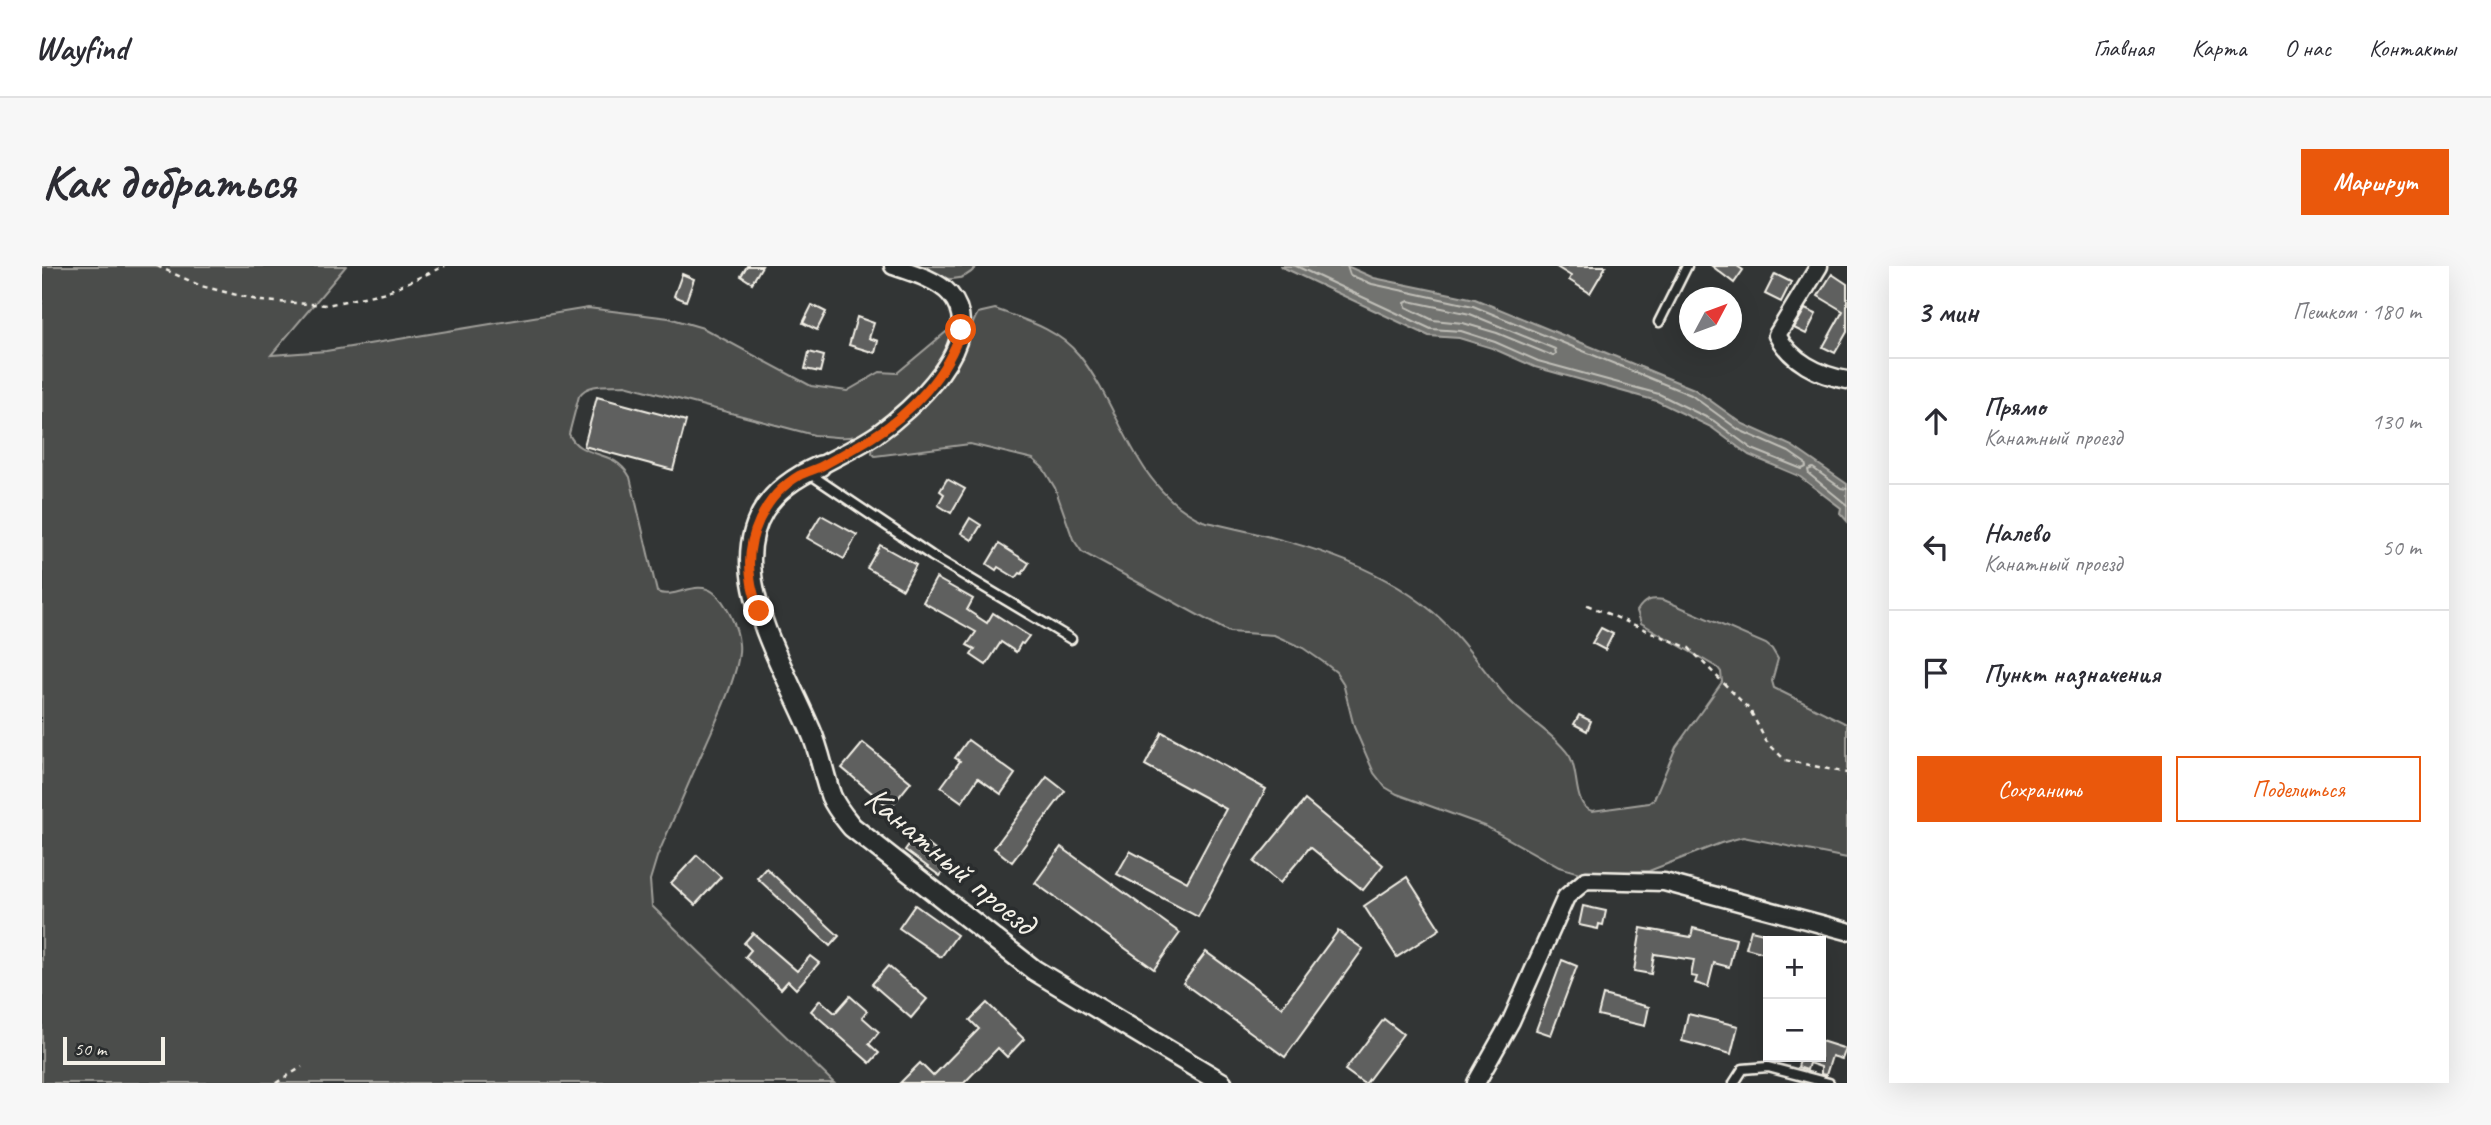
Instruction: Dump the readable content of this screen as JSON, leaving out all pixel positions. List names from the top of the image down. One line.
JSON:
{"streets":{"street":["Канатный проезд"]},"scale_bar":"50 m","north":"top right","page":{"header":"Wayfind","nav":["Главная","Карта","О нас","Контакты"],"buttons":["Маршрут",["Сохранить","Поделиться"]],"title":"Как добраться","heading":["3 мин","Пешком · 180 m"],"list":[["Прямо","Канатный проезд","130 m"],["Налево","Канатный проезд","50 m"],"Пункт назначения"],"map_buttons":["+","−"],"scale":"50 m"}}
